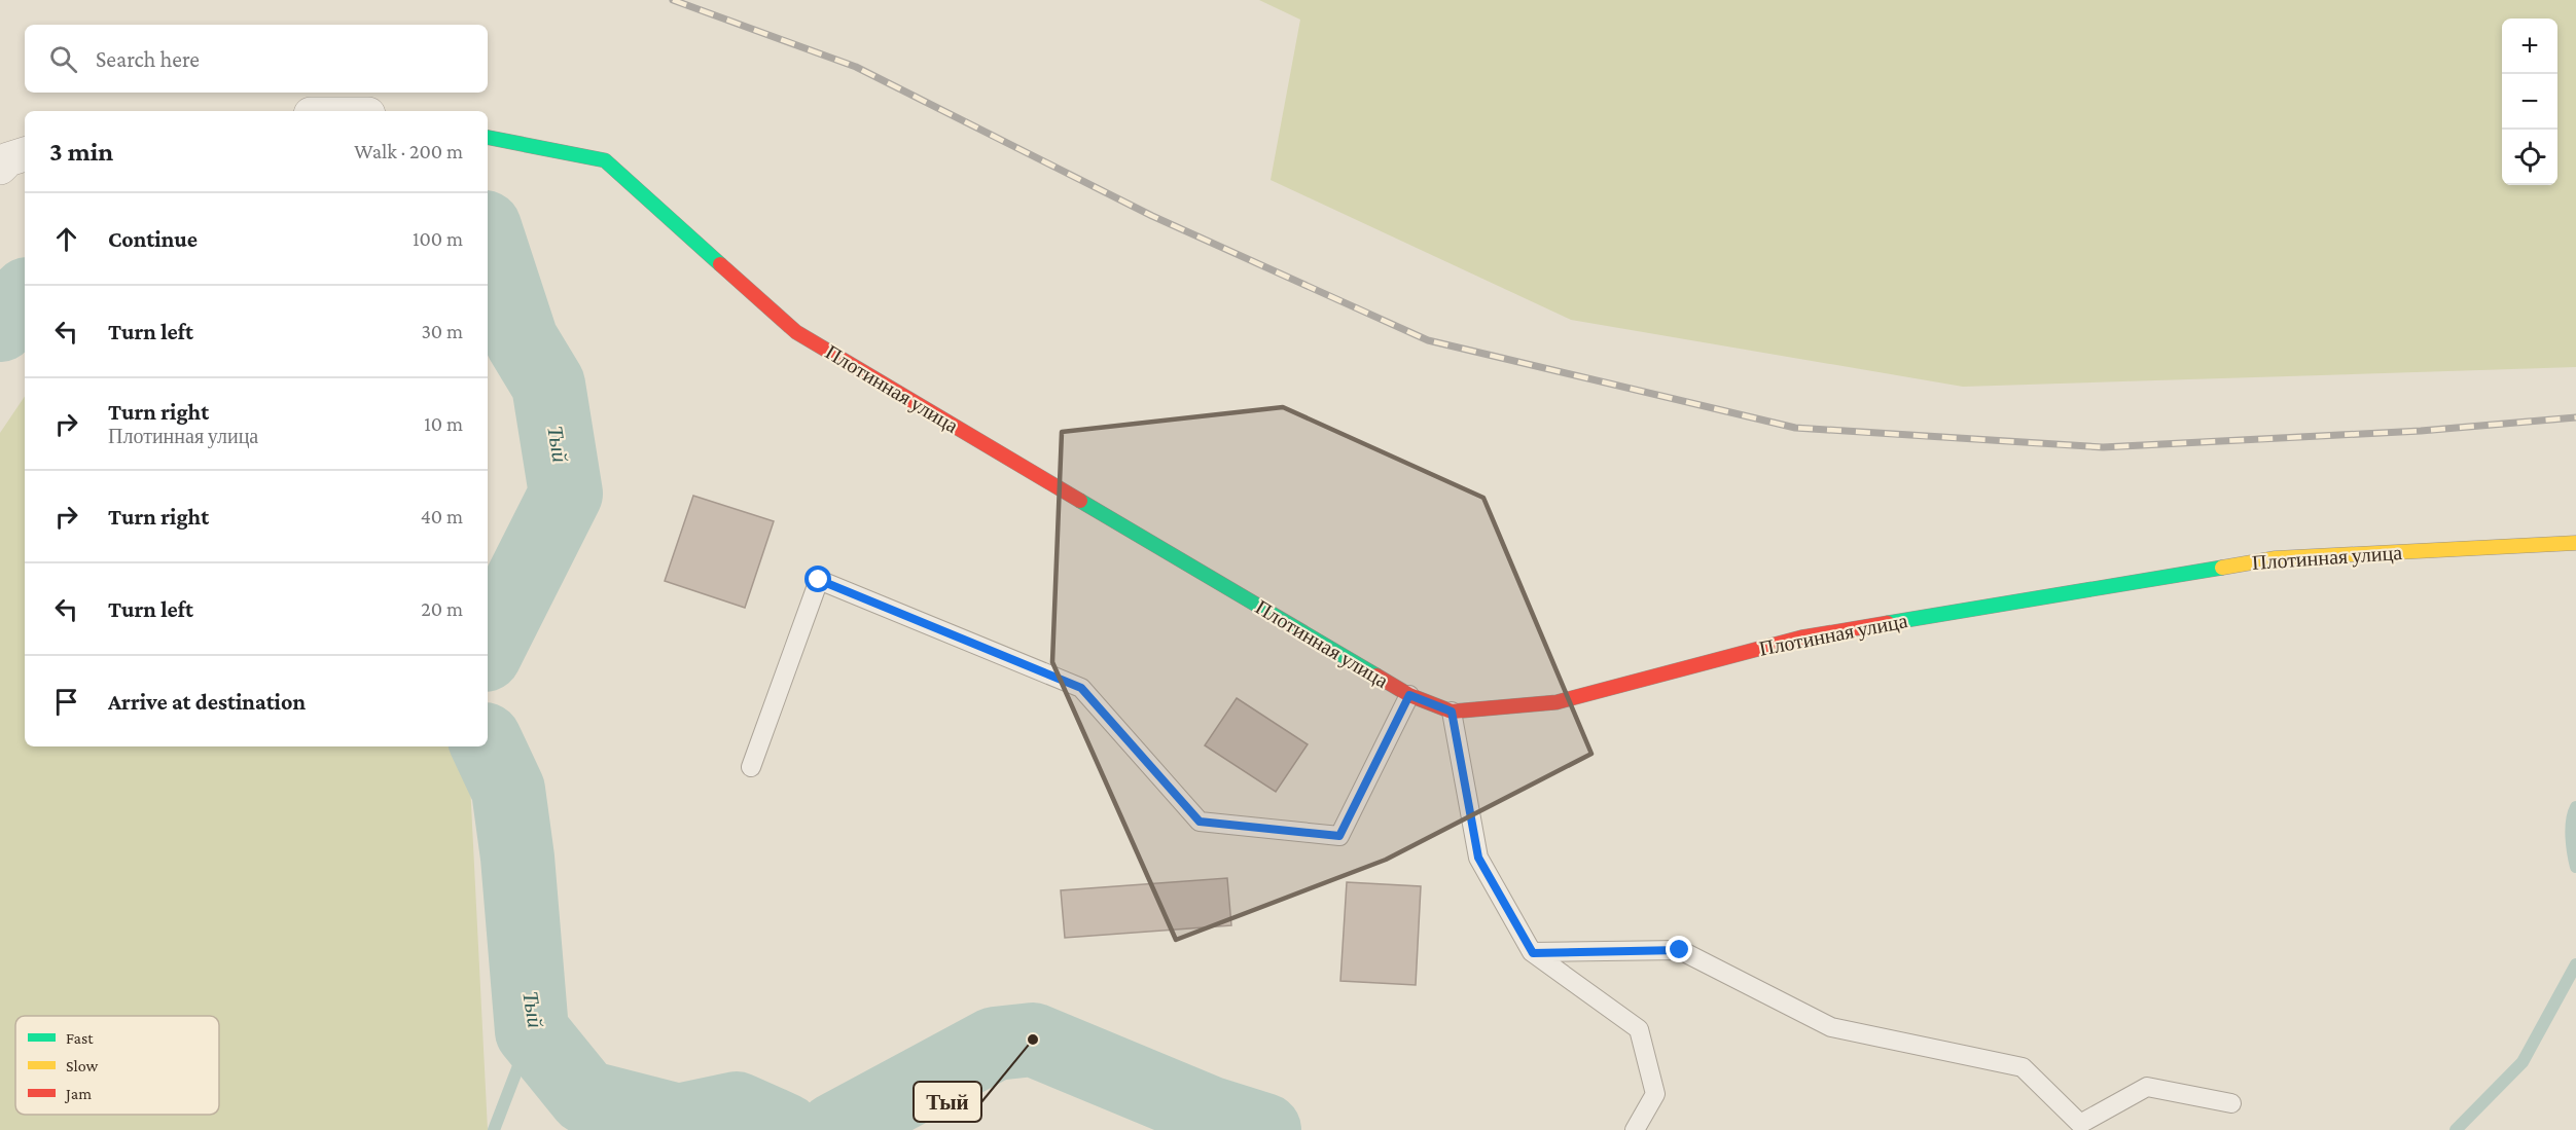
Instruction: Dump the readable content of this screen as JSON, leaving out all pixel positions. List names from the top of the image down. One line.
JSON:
{"streets":{"street":["Плотинная улица"]},"water":["Тый"],"places":["Тый"],"legend":["Fast","Slow","Jam"],"page":{"map_buttons":["+","−"],"search":"Search here","heading":["3 min","Walk · 200 m"],"list":[["Continue","100 m"],["Turn left","30 m"],["Turn right","Плотинная улица","10 m"],["Turn right","40 m"],["Turn left","20 m"],"Arrive at destination"]}}
